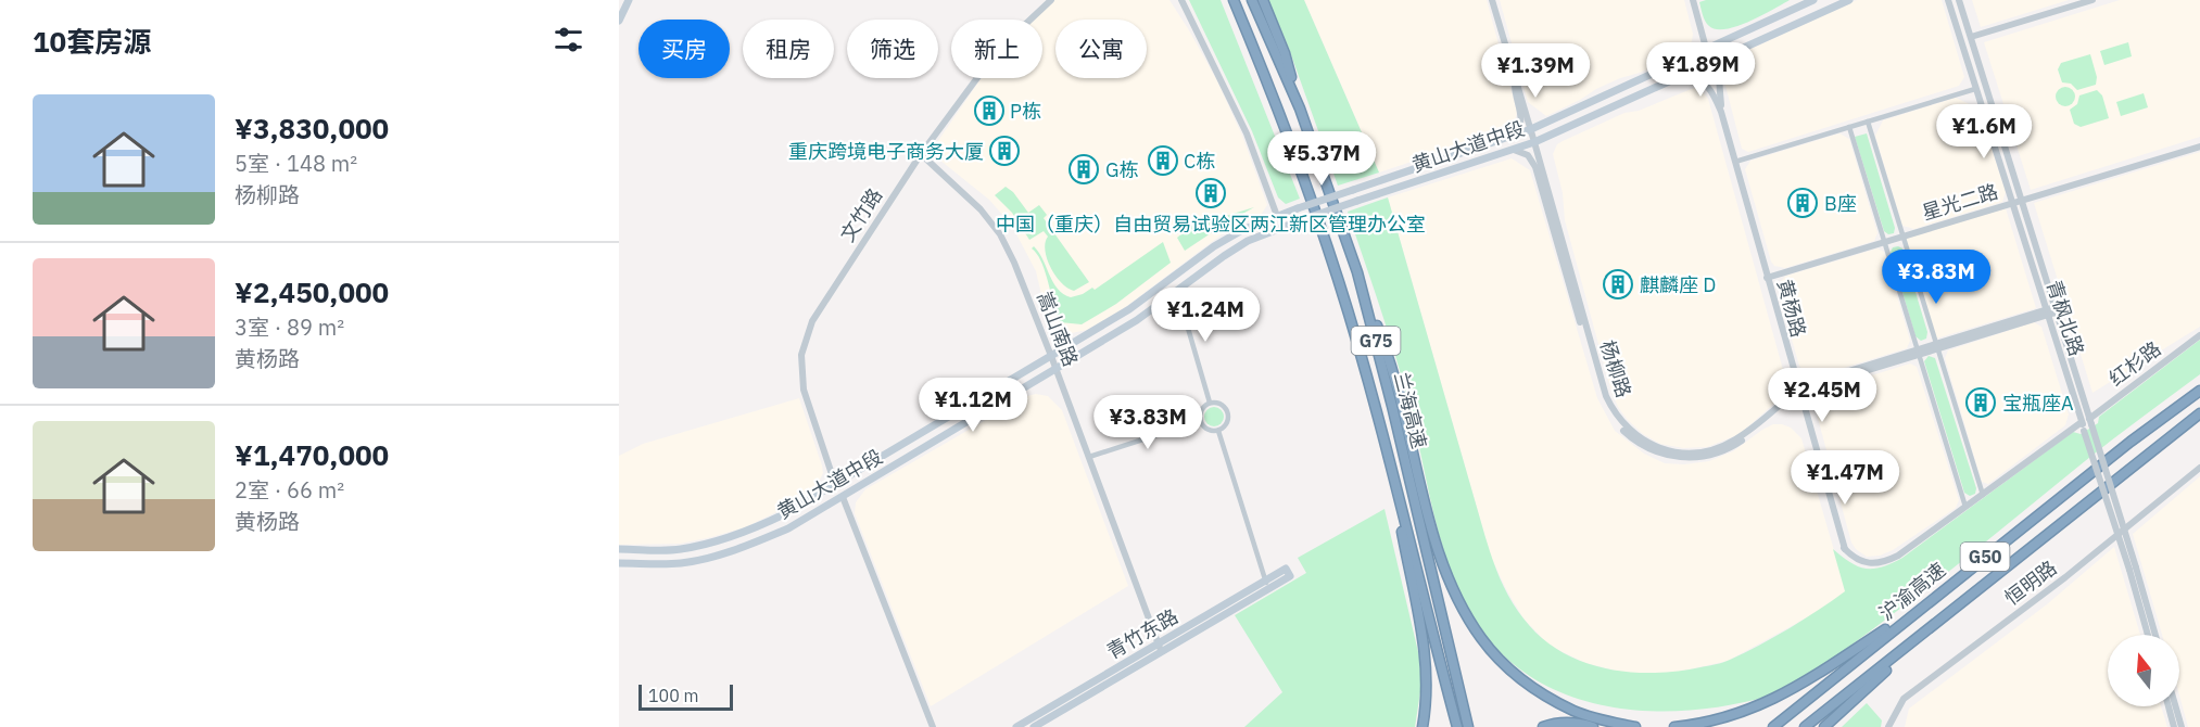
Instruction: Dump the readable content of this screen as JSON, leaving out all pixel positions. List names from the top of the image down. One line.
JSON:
{"streets":{"highway":["G75","兰海高速","G50","沪渝高速"],"main road":["黄山大道中段","青竹东路"],"street":["星光二路","文竹路","黄杨路","青枫北路","嵩山南路","红杉路","杨柳路","恒明路"]},"crossings":[["黄山大道中段","文竹路"],["黄山大道中段","嵩山南路"],["黄山大道中段","杨柳路"],["星光二路","黄杨路"],["星光二路","青枫北路"],["文竹路","嵩山南路"],["黄杨路","杨柳路"],["青枫北路","红杉路"],["青枫北路","杨柳路"],["嵩山南路","青竹东路"],["G75","兰海高速"]],"places":{"building":["P栋","重庆跨境电子商务大厦","C栋","G栋","中国（重庆）自由贸易试验区两江新区管理办公室","B座","麒麟座 D","宝瓶座A"]},"scale_bar":"100 m","north":"top","page":{"heading":"10套房源","chip":["买房","租房","筛选","新上","公寓"],"price":["¥1.89M","¥1.39M","¥1.6M","¥5.37M","¥3.83M","¥1.24M","¥2.45M","¥1.12M","¥3.83M","¥1.47M"],"list":[{"name":"¥3,830,000","note":"5室 · 148 m² · 杨柳路"},{"name":"¥2,450,000","note":"3室 · 89 m² · 黄杨路"},{"name":"¥1,470,000","note":"2室 · 66 m² · 黄杨路"}],"scale":"100 m"}}
